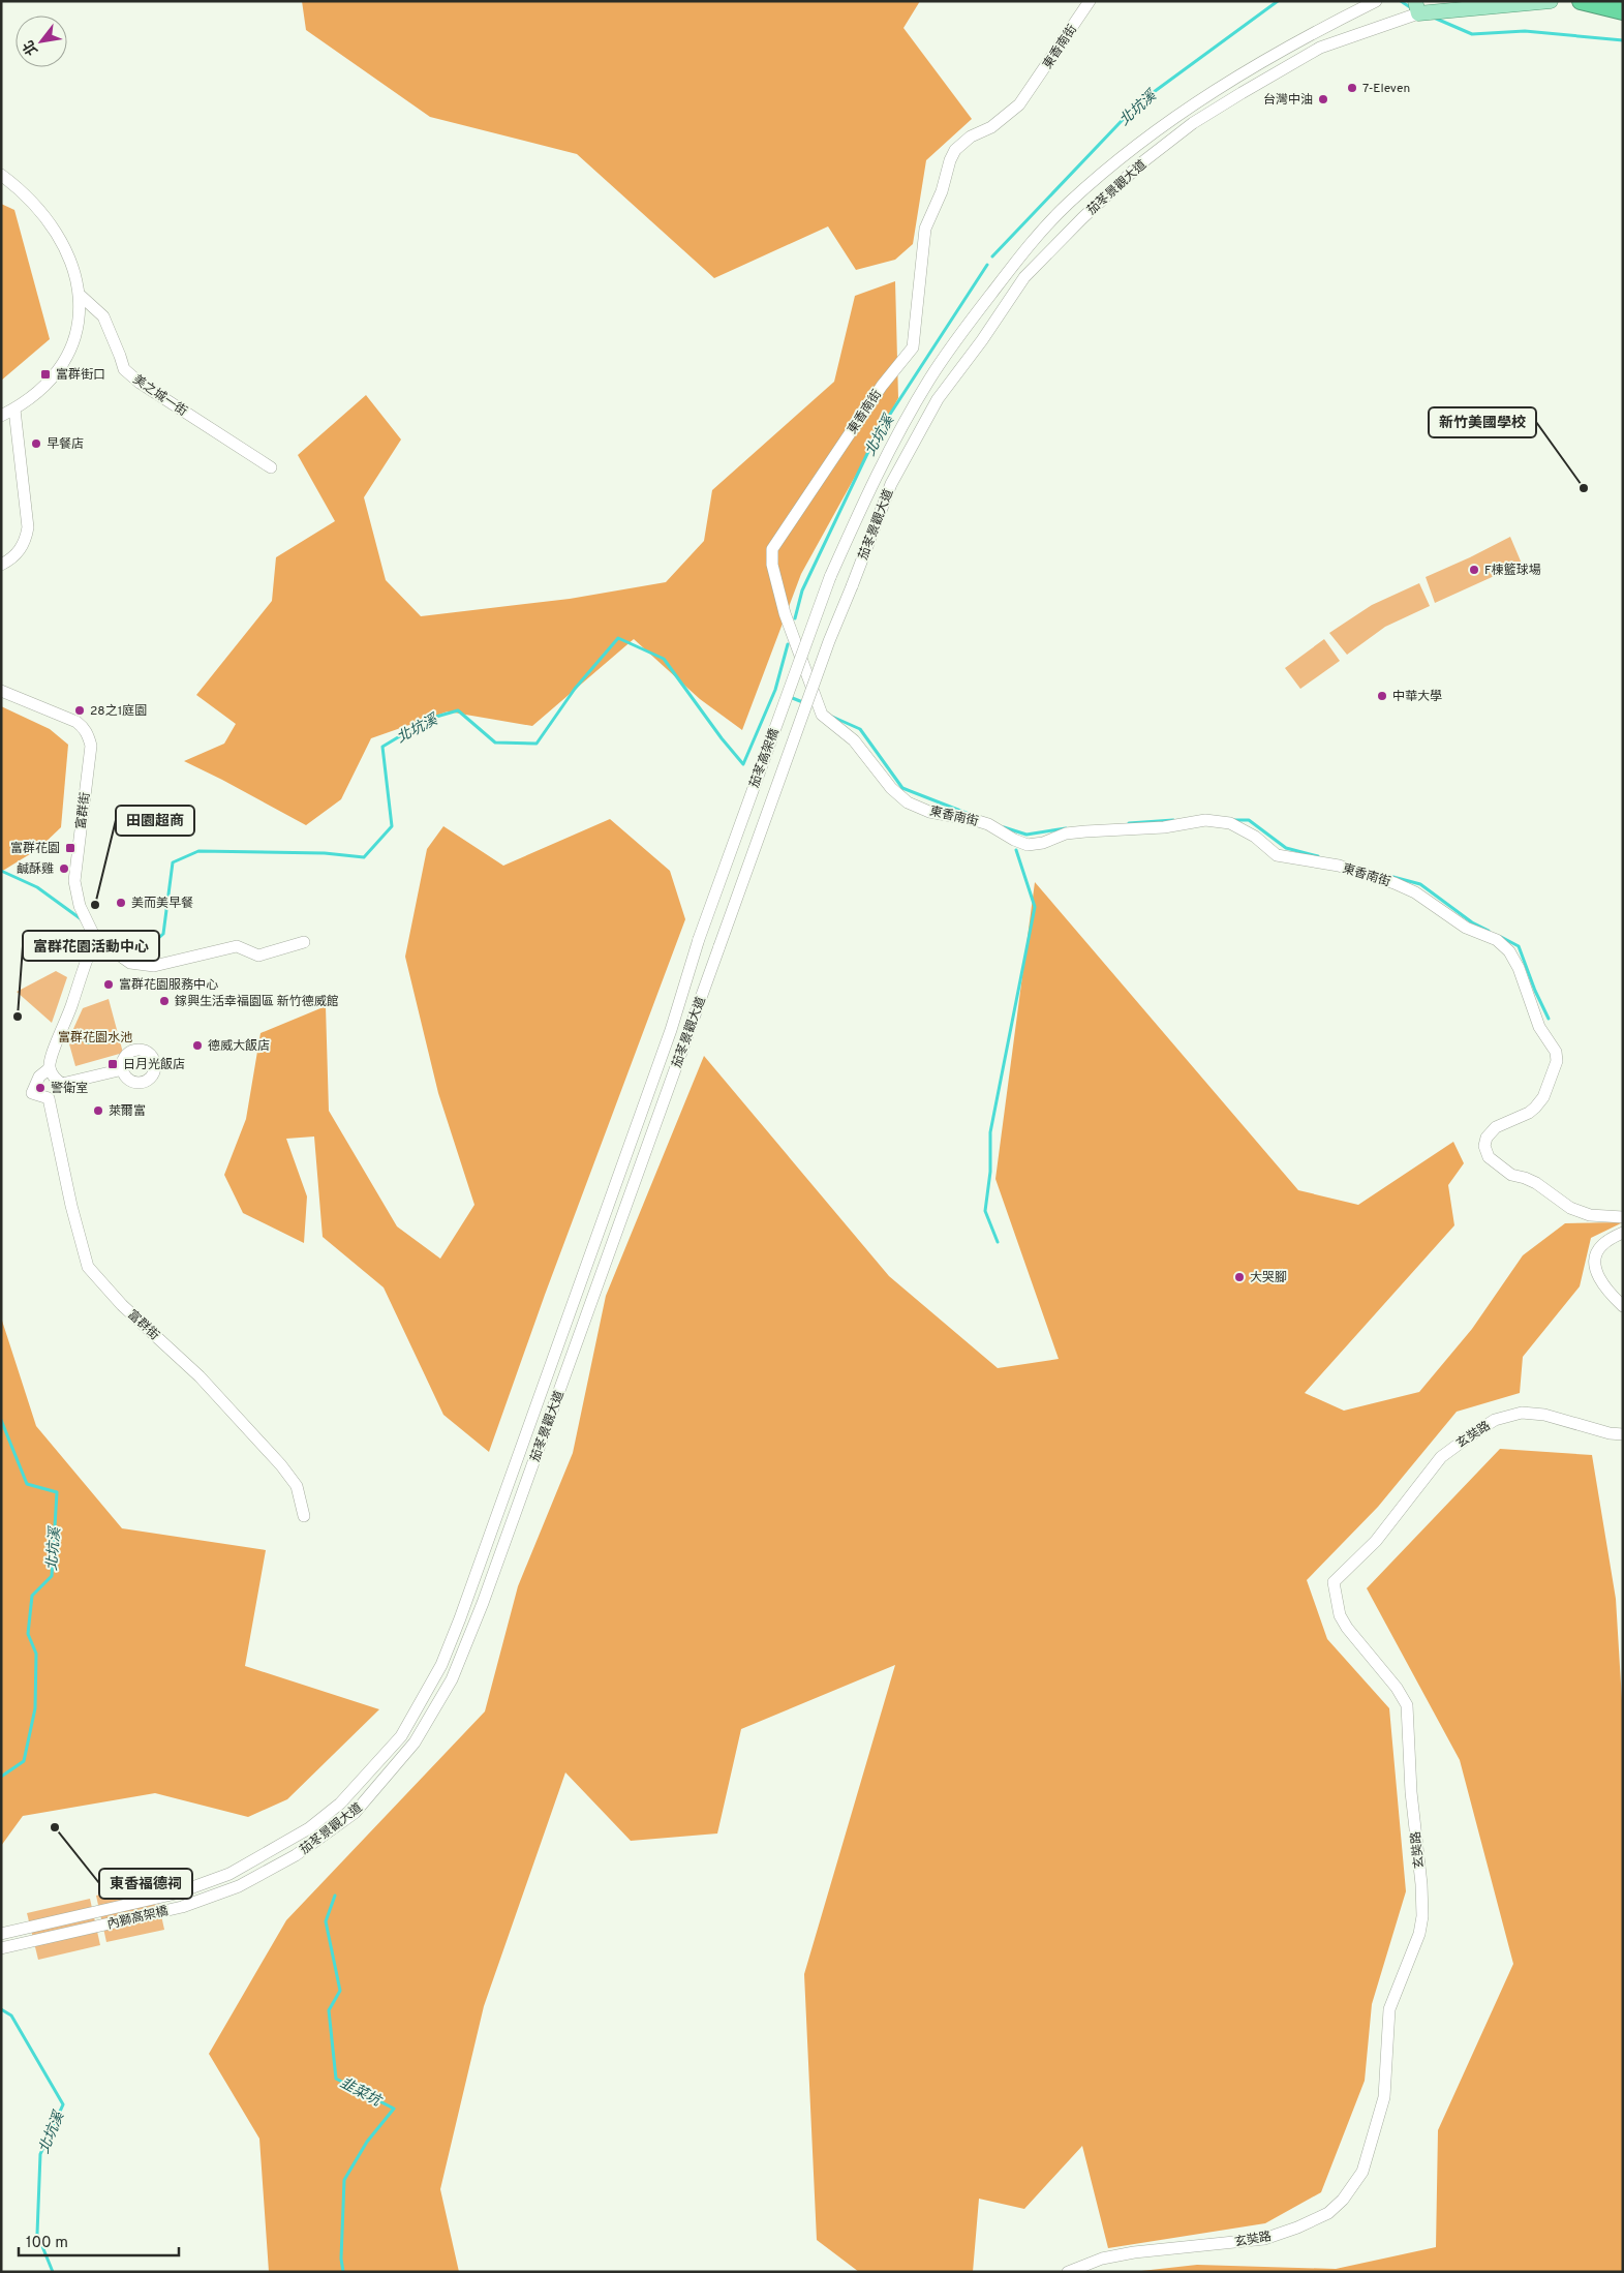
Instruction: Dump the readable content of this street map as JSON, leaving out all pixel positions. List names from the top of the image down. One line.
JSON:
{"streets":{"main road":["茄苳景觀大道"],"street":["東香南街","美之城一街","茄苳高架橋","富群街","玄奘路","內獅高架橋"]},"crossings":[["茄苳景觀大道","茄苳高架橋"],["茄苳景觀大道","內獅高架橋"]],"water":["北坑溪","韭菜坑"],"parks":["富群花園水池"],"places":{"other":["7-Eleven","台灣中油","早餐店","新竹美國學校","F棟籃球場","中華大學","28之1庭園","鹹酥雞","美而美早餐","田園超商","富群花園服務中心","鎵興生活幸福園區 新竹德威館","富群花園活動中心","德威大飯店","警衛室","萊爾富","大哭腳","東香福德祠"],"transit":["富群街口","富群花園","日月光飯店"]},"scale_bar":"100 m","north":"bottom left"}
